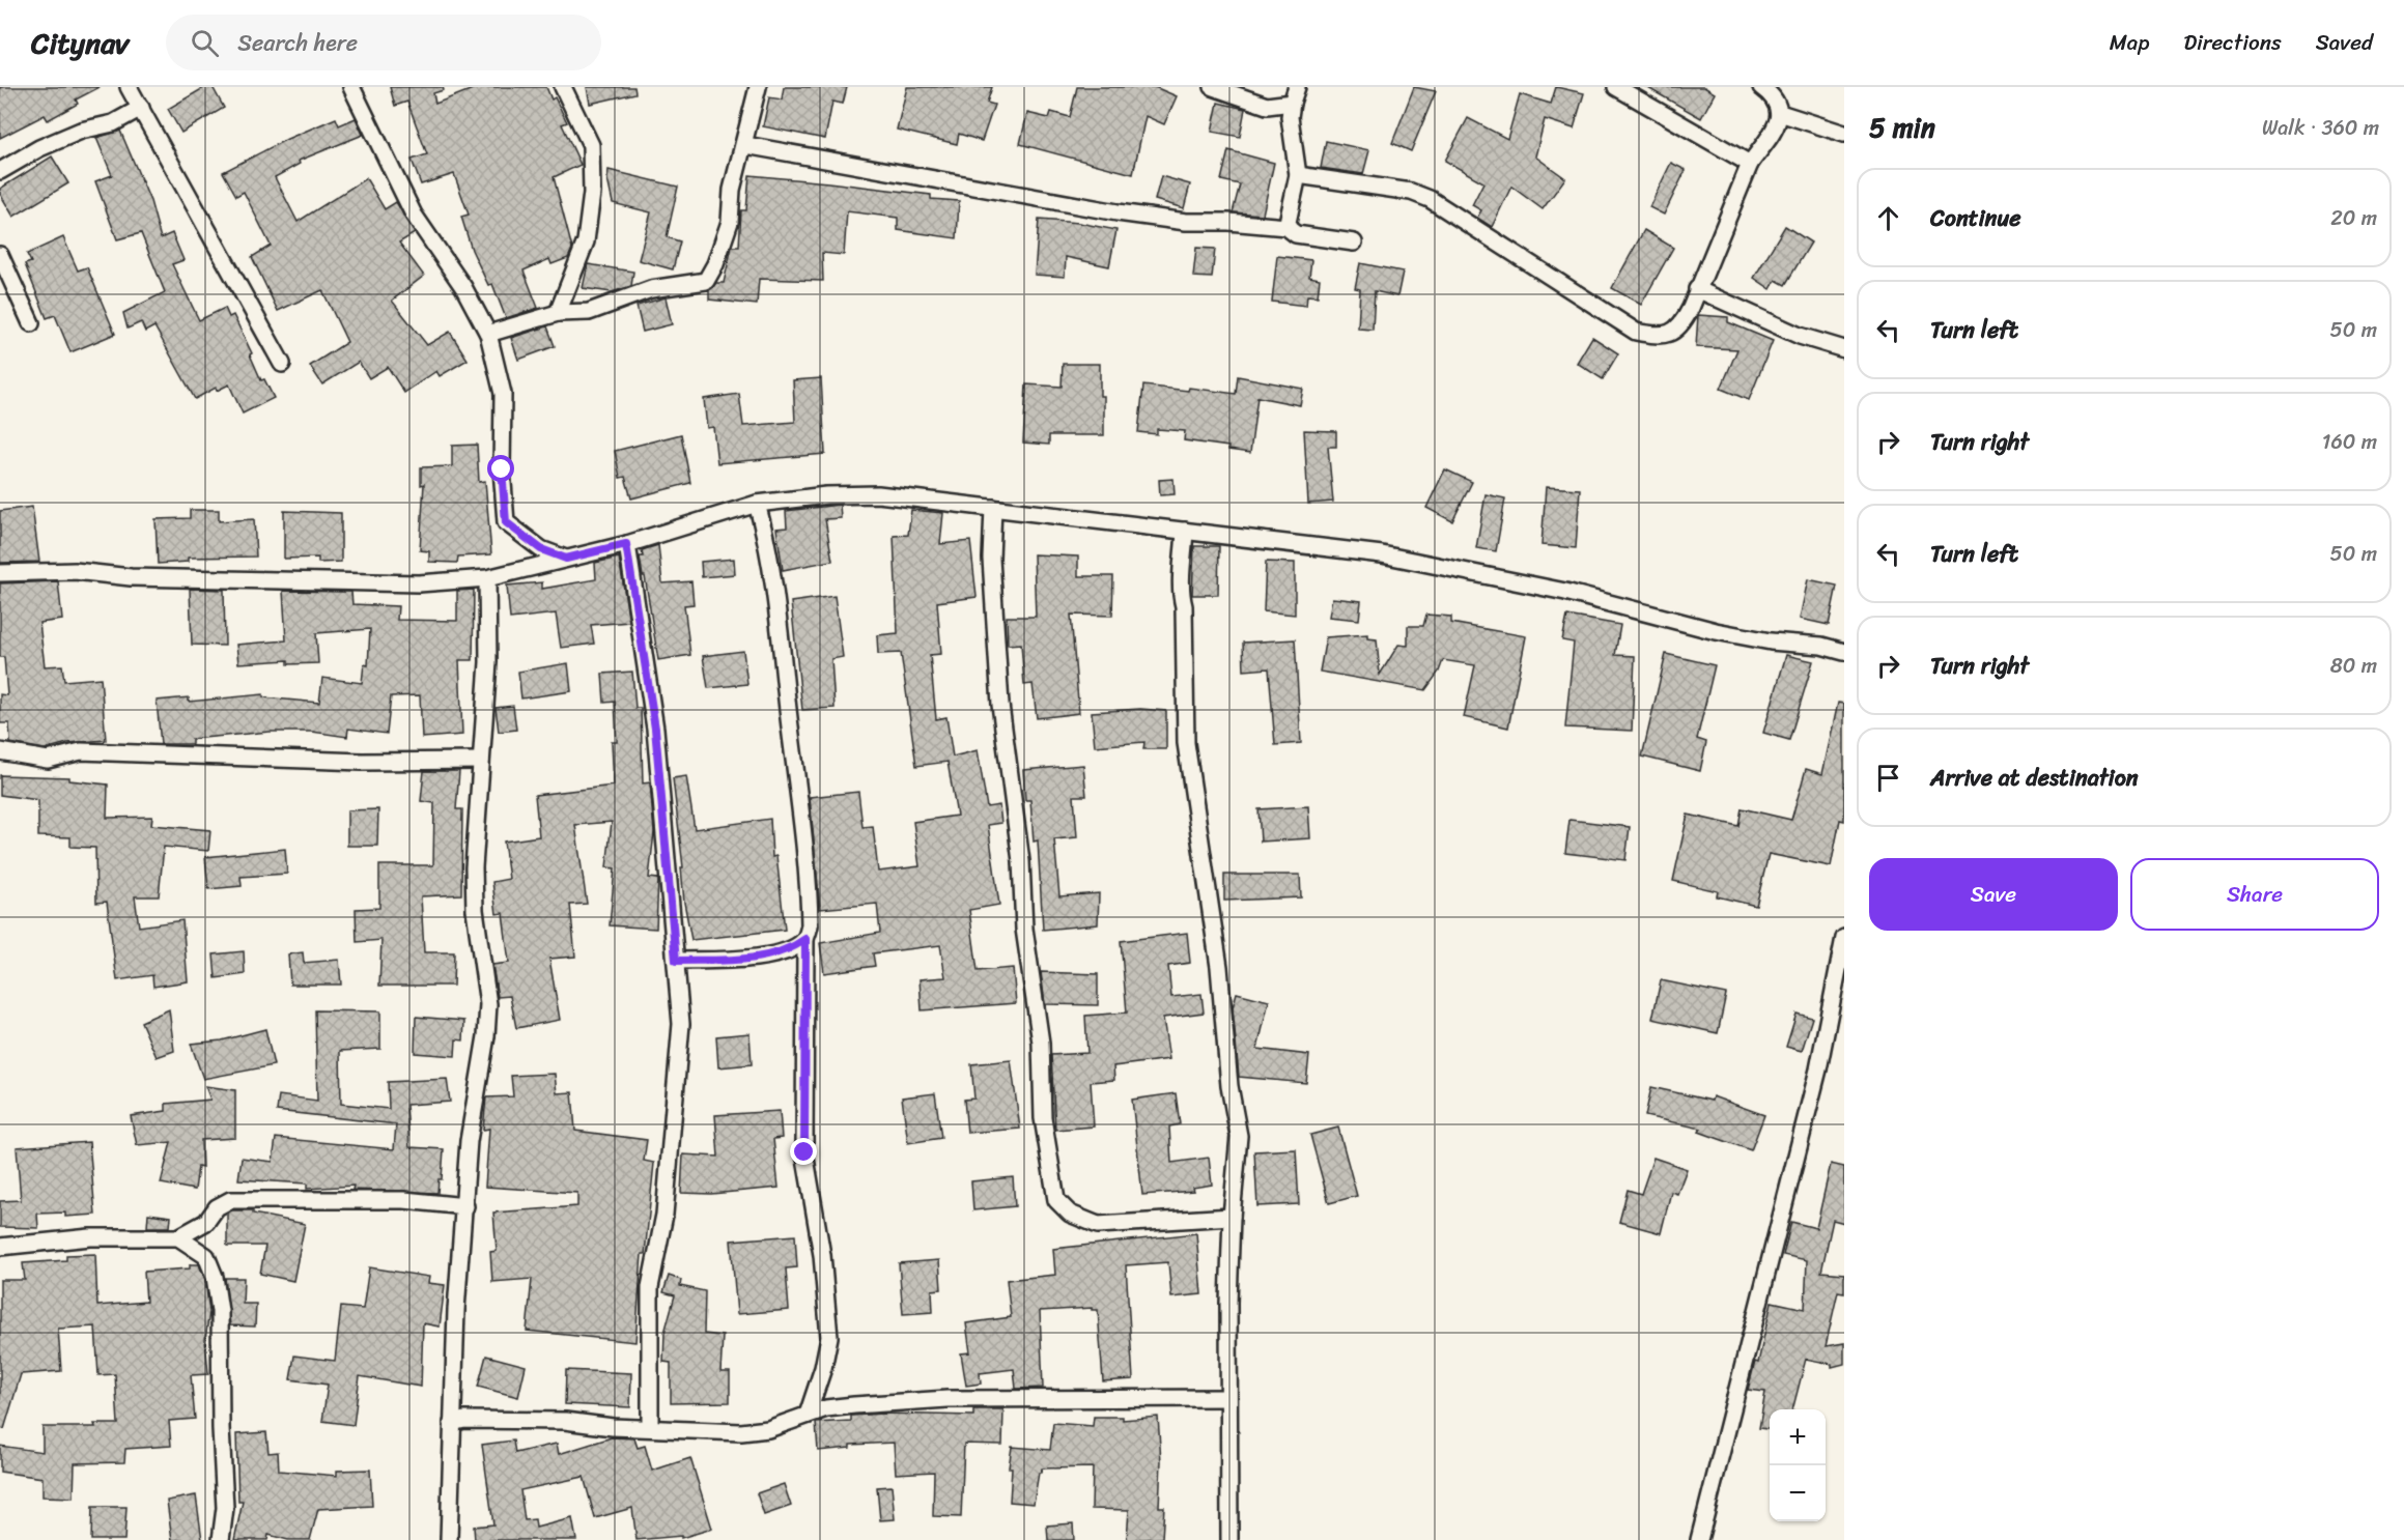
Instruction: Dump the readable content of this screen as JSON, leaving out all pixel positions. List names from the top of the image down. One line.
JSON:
{"page":{"header":"Citynav","search":"Search here","nav":["Map","Directions","Saved"],"heading":["5 min","Walk · 360 m"],"list":[["Continue","20 m"],["Turn left","50 m"],["Turn right","160 m"],["Turn left","50 m"],["Turn right","80 m"],"Arrive at destination"],"buttons":["Save","Share"],"map_buttons":["+","−"]}}
